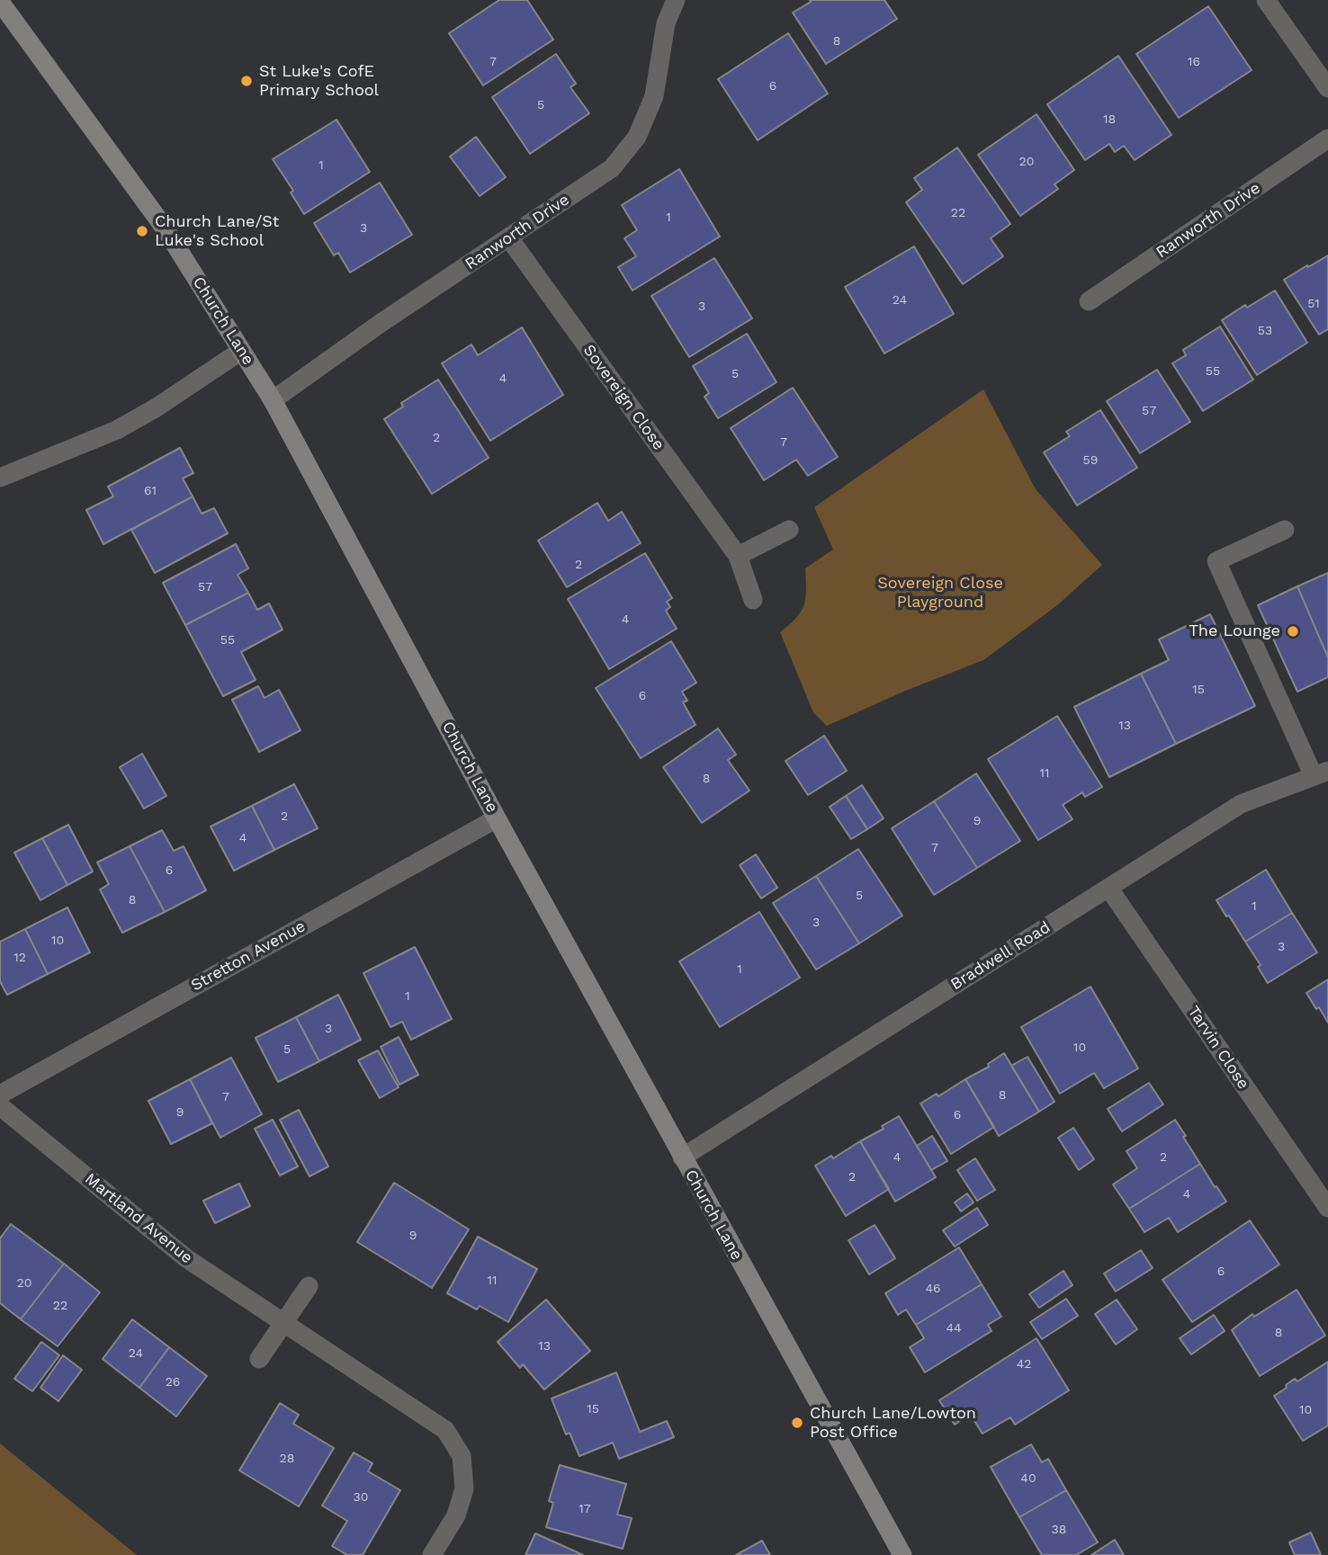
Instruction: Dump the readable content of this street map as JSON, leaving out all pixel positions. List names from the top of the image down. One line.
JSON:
{"streets":{"main road":["Church Lane"],"street":["Ranworth Drive","Sovereign Close","Stretton Avenue","Bradwell Road","Tarvin Close","Martland Avenue"]},"crossings":[["Ranworth Drive","Church Lane"],["Ranworth Drive","Sovereign Close"],["Church Lane","Stretton Avenue"],["Church Lane","Bradwell Road"],["Bradwell Road","Tarvin Close"]],"parks":["Sovereign Close Playground"],"places":["St Luke's CofE Primary School","Church Lane/St Luke's School","The Lounge","Church Lane/Lowton Post Office"],"house_numbers":["8","7","16","6","5","18","20","1","22","1","3","24","51","3","53","55","5","4","57","2","7","59","61","2","57","4","55","15","6","13","11","8","2","9","4","7","6","5","8","1","3","10","3","12","1","1","3","10","5","8","7","9","6","4","2","2","4","9","6","11","20","46","22","44","8","13","24","42","26","15","10","28","40","30","17","38"]}
